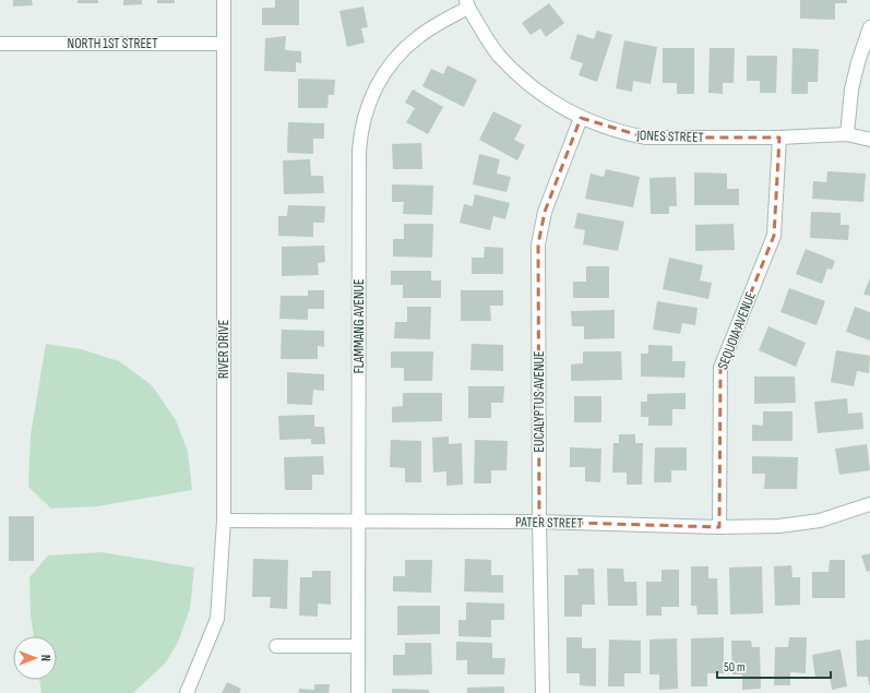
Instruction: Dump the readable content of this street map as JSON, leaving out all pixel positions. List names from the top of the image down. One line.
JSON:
{"streets":{"street":["NORTH 1ST STREET","JONES STREET","FLAMMANG AVENUE","SEQUOIA AVENUE","RIVER DRIVE","EUCALYPTUS AVENUE","PATER STREET"]},"crossings":[["NORTH 1ST STREET","RIVER DRIVE"],["JONES STREET","FLAMMANG AVENUE"],["JONES STREET","SEQUOIA AVENUE"],["JONES STREET","EUCALYPTUS AVENUE"],["FLAMMANG AVENUE","PATER STREET"],["SEQUOIA AVENUE","PATER STREET"],["RIVER DRIVE","PATER STREET"],["EUCALYPTUS AVENUE","PATER STREET"]],"scale_bar":"50 m","north":"right"}
